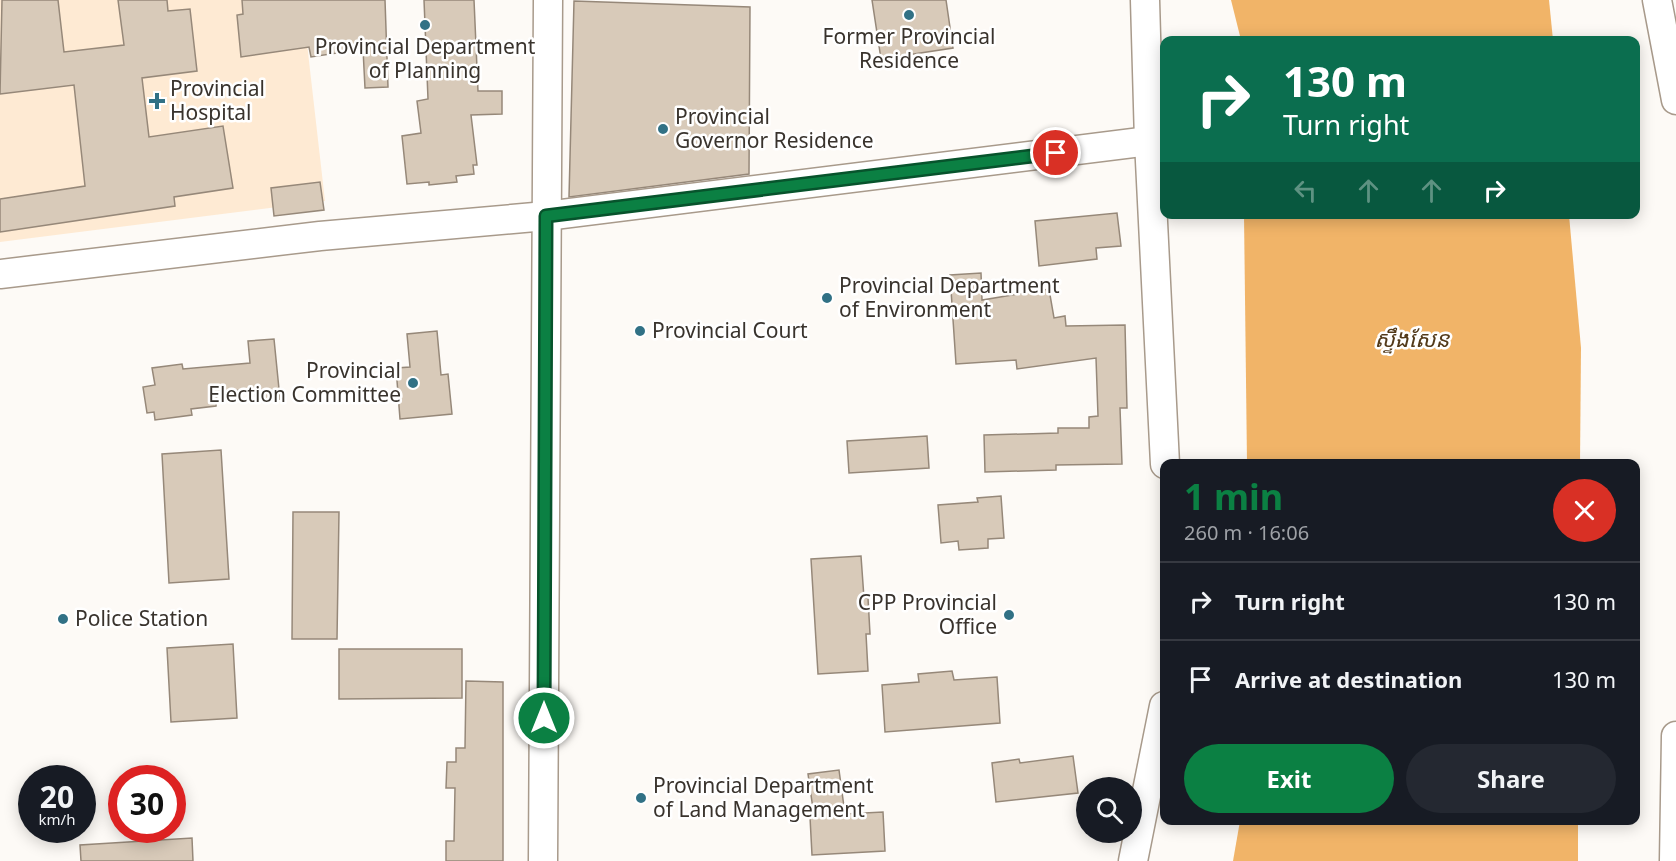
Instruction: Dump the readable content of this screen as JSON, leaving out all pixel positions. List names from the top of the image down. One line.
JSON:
{"water":["ស្ទឹងសែន"],"places":{"other":["Former Provincial Residence","Provincial Department of Planning","Provincial Governor Residence","Provincial Department of Environment","Provincial Court","Provincial Election Committee","CPP Provincial Office","Police Station","Provincial Department of Land Management"],"health":["Provincial Hospital"]},"page":{"turn":["130 m","Turn right"],"heading":["1 min","260 m · 16:06"],"list":[{"name":"Turn right","value":"130 m"},{"name":"Arrive at destination","value":"130 m"}],"buttons":["Exit","Share"],"speed":"20 km/h","limit":"30"}}
